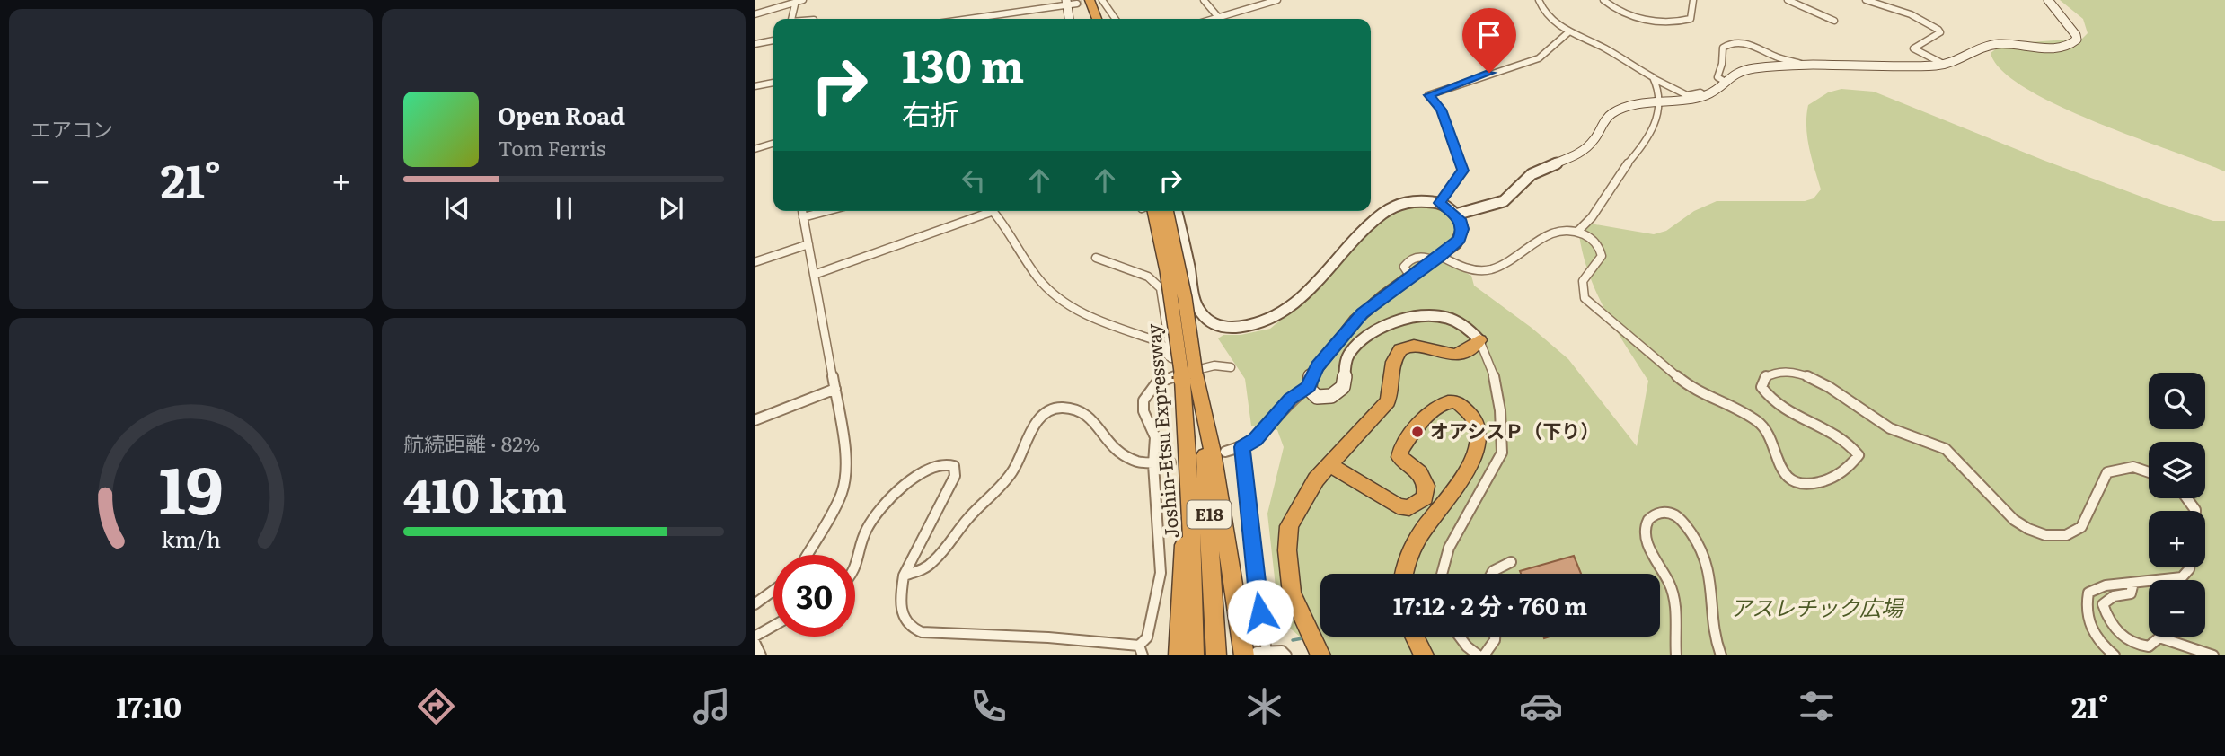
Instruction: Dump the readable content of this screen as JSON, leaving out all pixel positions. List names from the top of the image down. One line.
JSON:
{"streets":{"highway":["Joshin-Etsu Expressway","E18"]},"parks":["アスレチック広場"],"places":["オアシスＰ（下り）"],"page":{"tile":["エアコン",["航続距離 · 82%","410 km"]],"turn":["130 m","右折"],"song":["Open Road","Tom Ferris"],"heat":["−","21°","+"],"map_buttons":["+","−"],"limit":"30","trip":"17:12 · 2 分 · 760 m","tabs":["17:10","21°"],"gauge":["19","km/h"]}}
